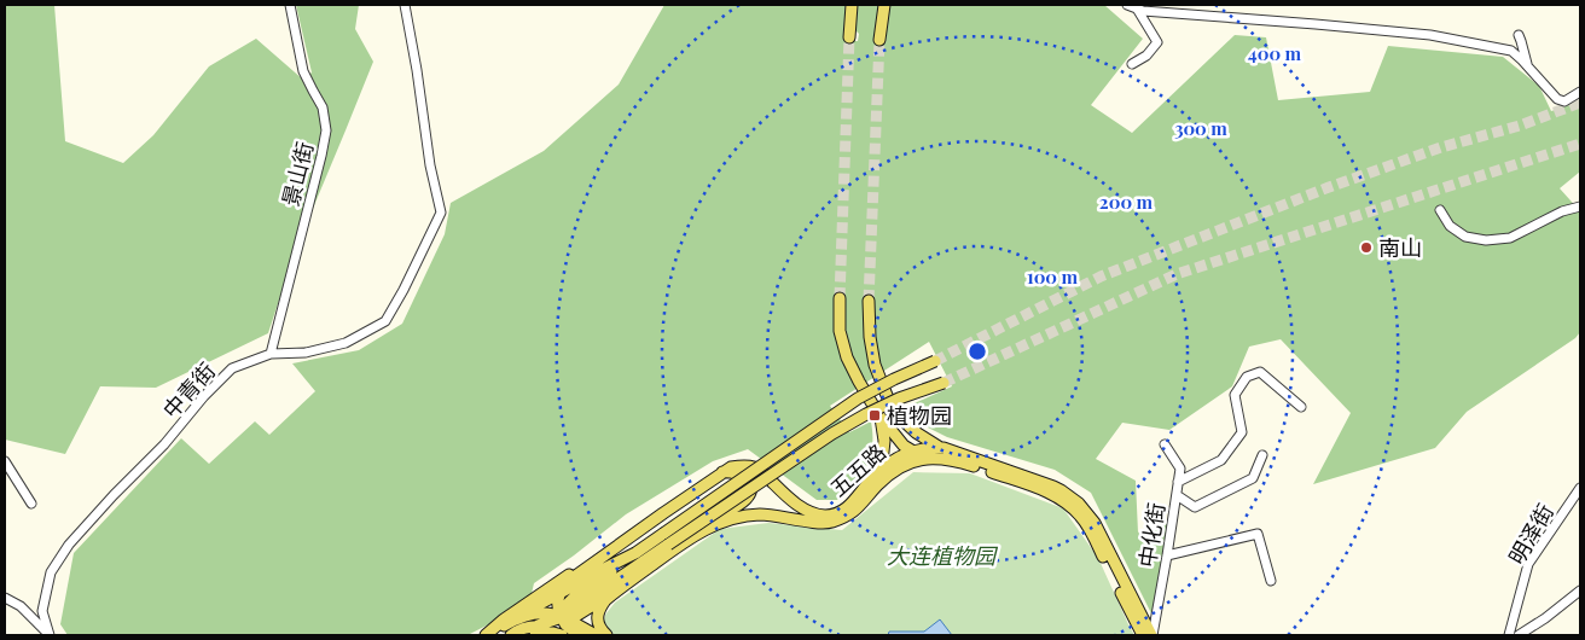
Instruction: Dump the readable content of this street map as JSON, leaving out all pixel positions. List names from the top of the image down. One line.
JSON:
{"streets":{"main road":["五五路"],"street":["景山街","中青街","明泽街","中化街"]},"crossings":[["景山街","中青街"],["五五路","中化街"]],"parks":["大连植物园"],"places":{"other":["南山"],"transit":["植物园"]},"rings":["400 m","300 m","200 m","100 m"]}
